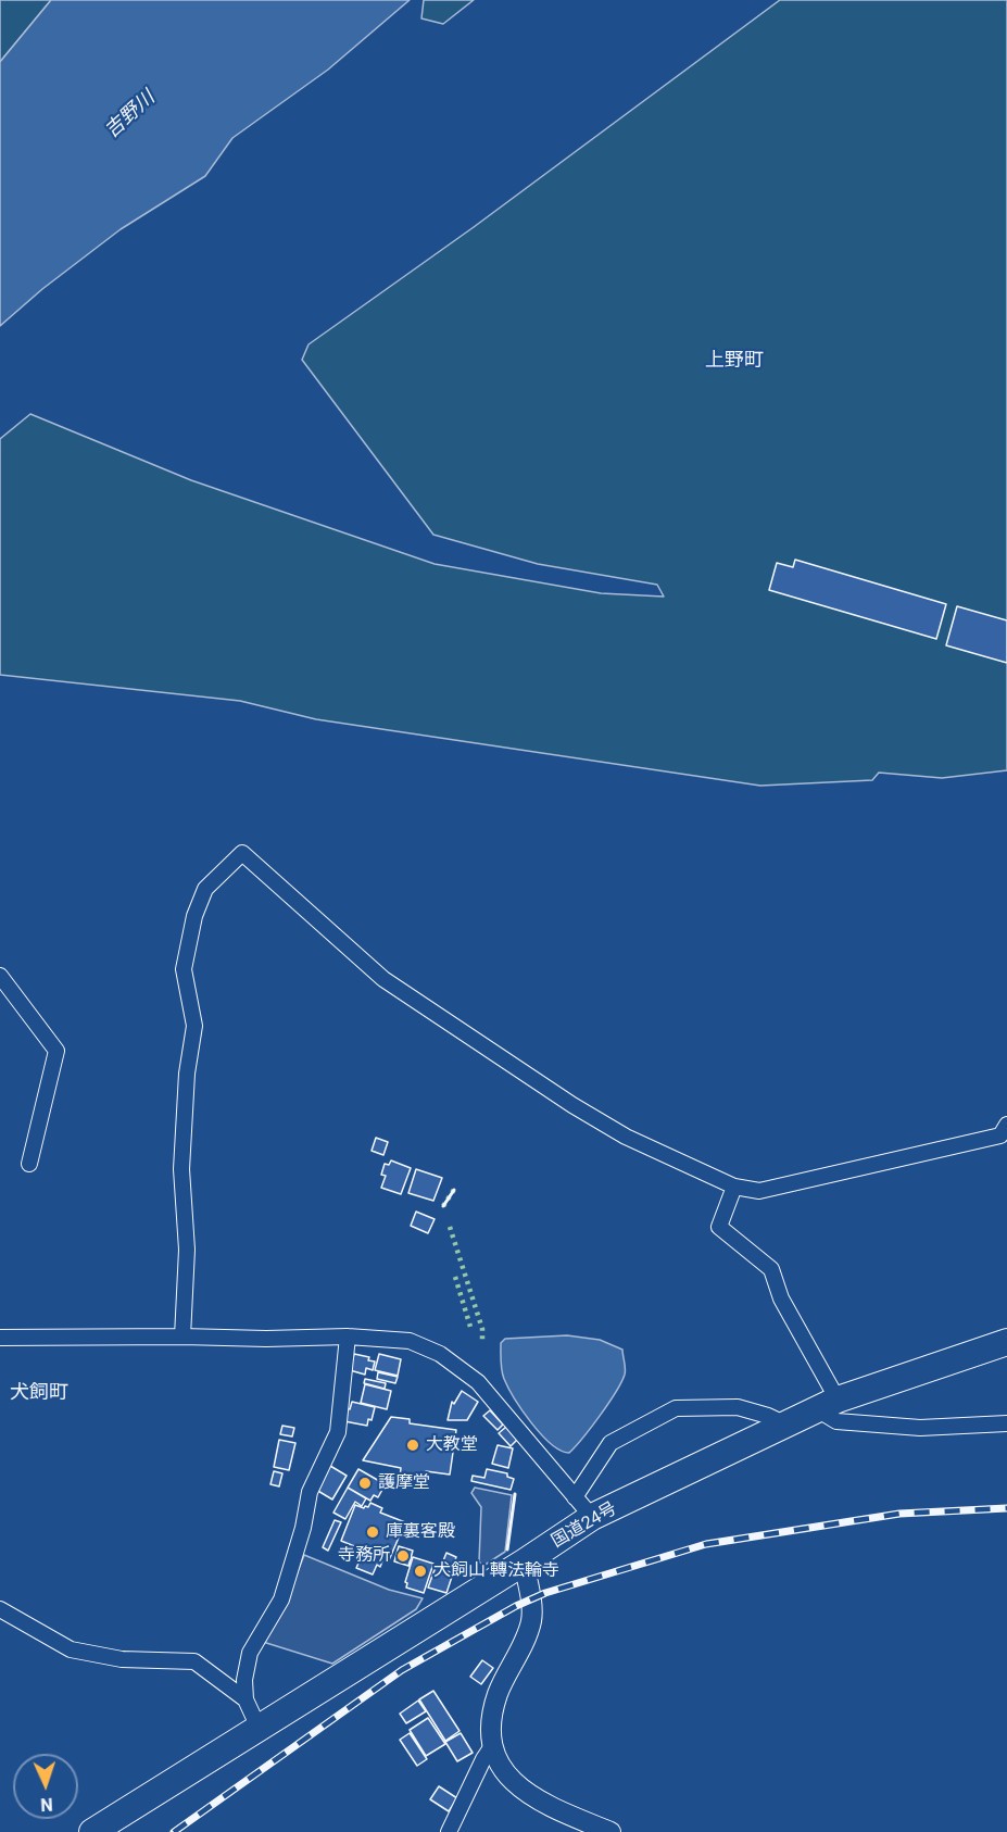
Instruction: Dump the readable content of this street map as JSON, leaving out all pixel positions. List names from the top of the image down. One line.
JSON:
{"streets":{"highway":["国道24号"]},"districts":["上野町","犬飼町"],"water":["吉野川"],"places":["大教堂","護摩堂","庫裏客殿","寺務所","犬飼山 轉法輪寺"],"north":"bottom"}
